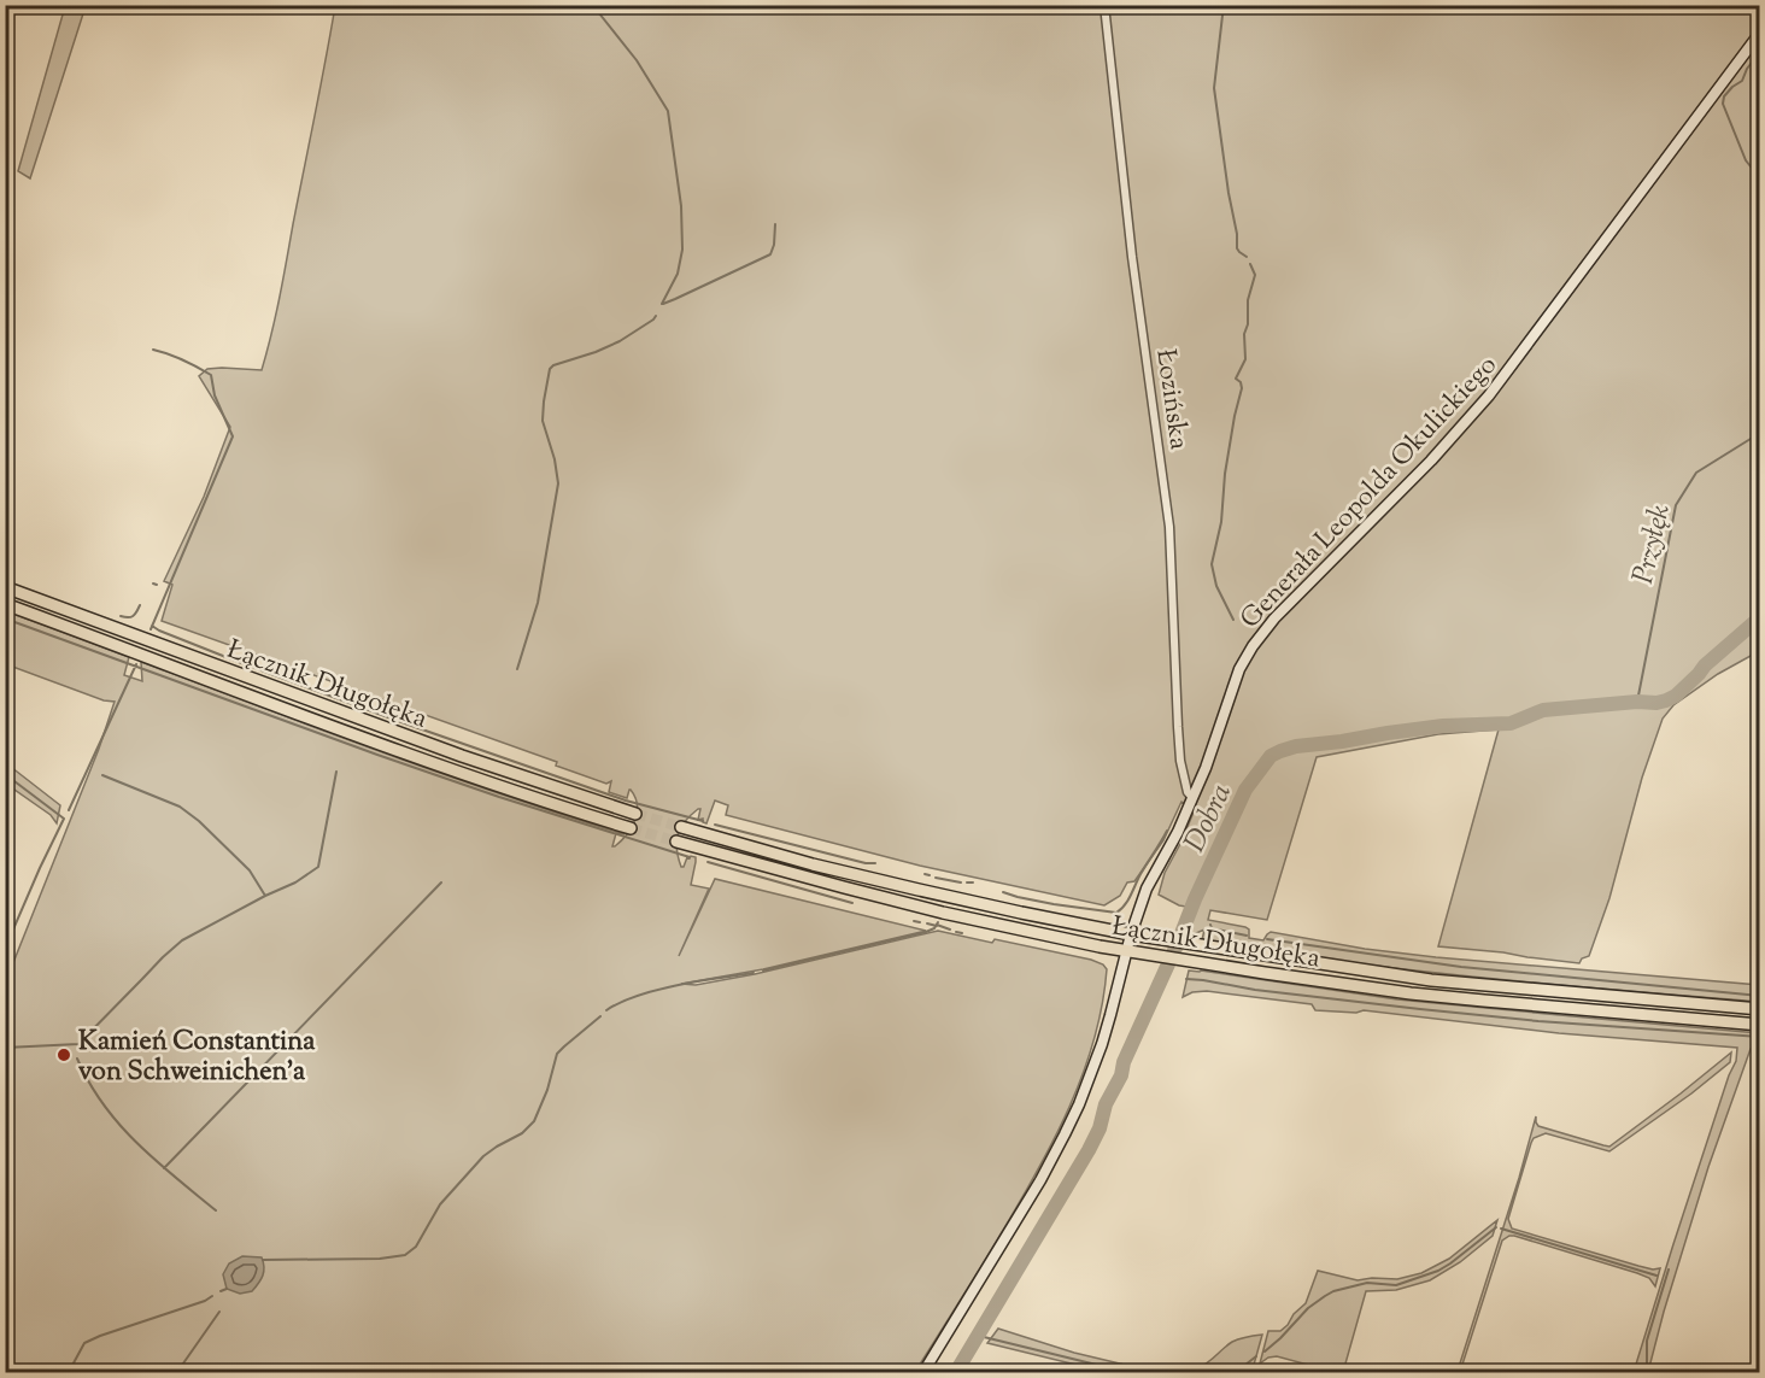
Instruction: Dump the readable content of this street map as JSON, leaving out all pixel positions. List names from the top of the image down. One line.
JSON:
{"streets":{"main road":["Łącznik Długołęka"],"street":["Łozińska","Generała Leopolda Okulickiego"]},"crossings":[["Łozińska","Generała Leopolda Okulickiego"],["Generała Leopolda Okulickiego","Łącznik Długołęka"]],"water":["Przyłęk","Dobra"],"places":["Kamień Constantina von Schweinichen'a"]}
